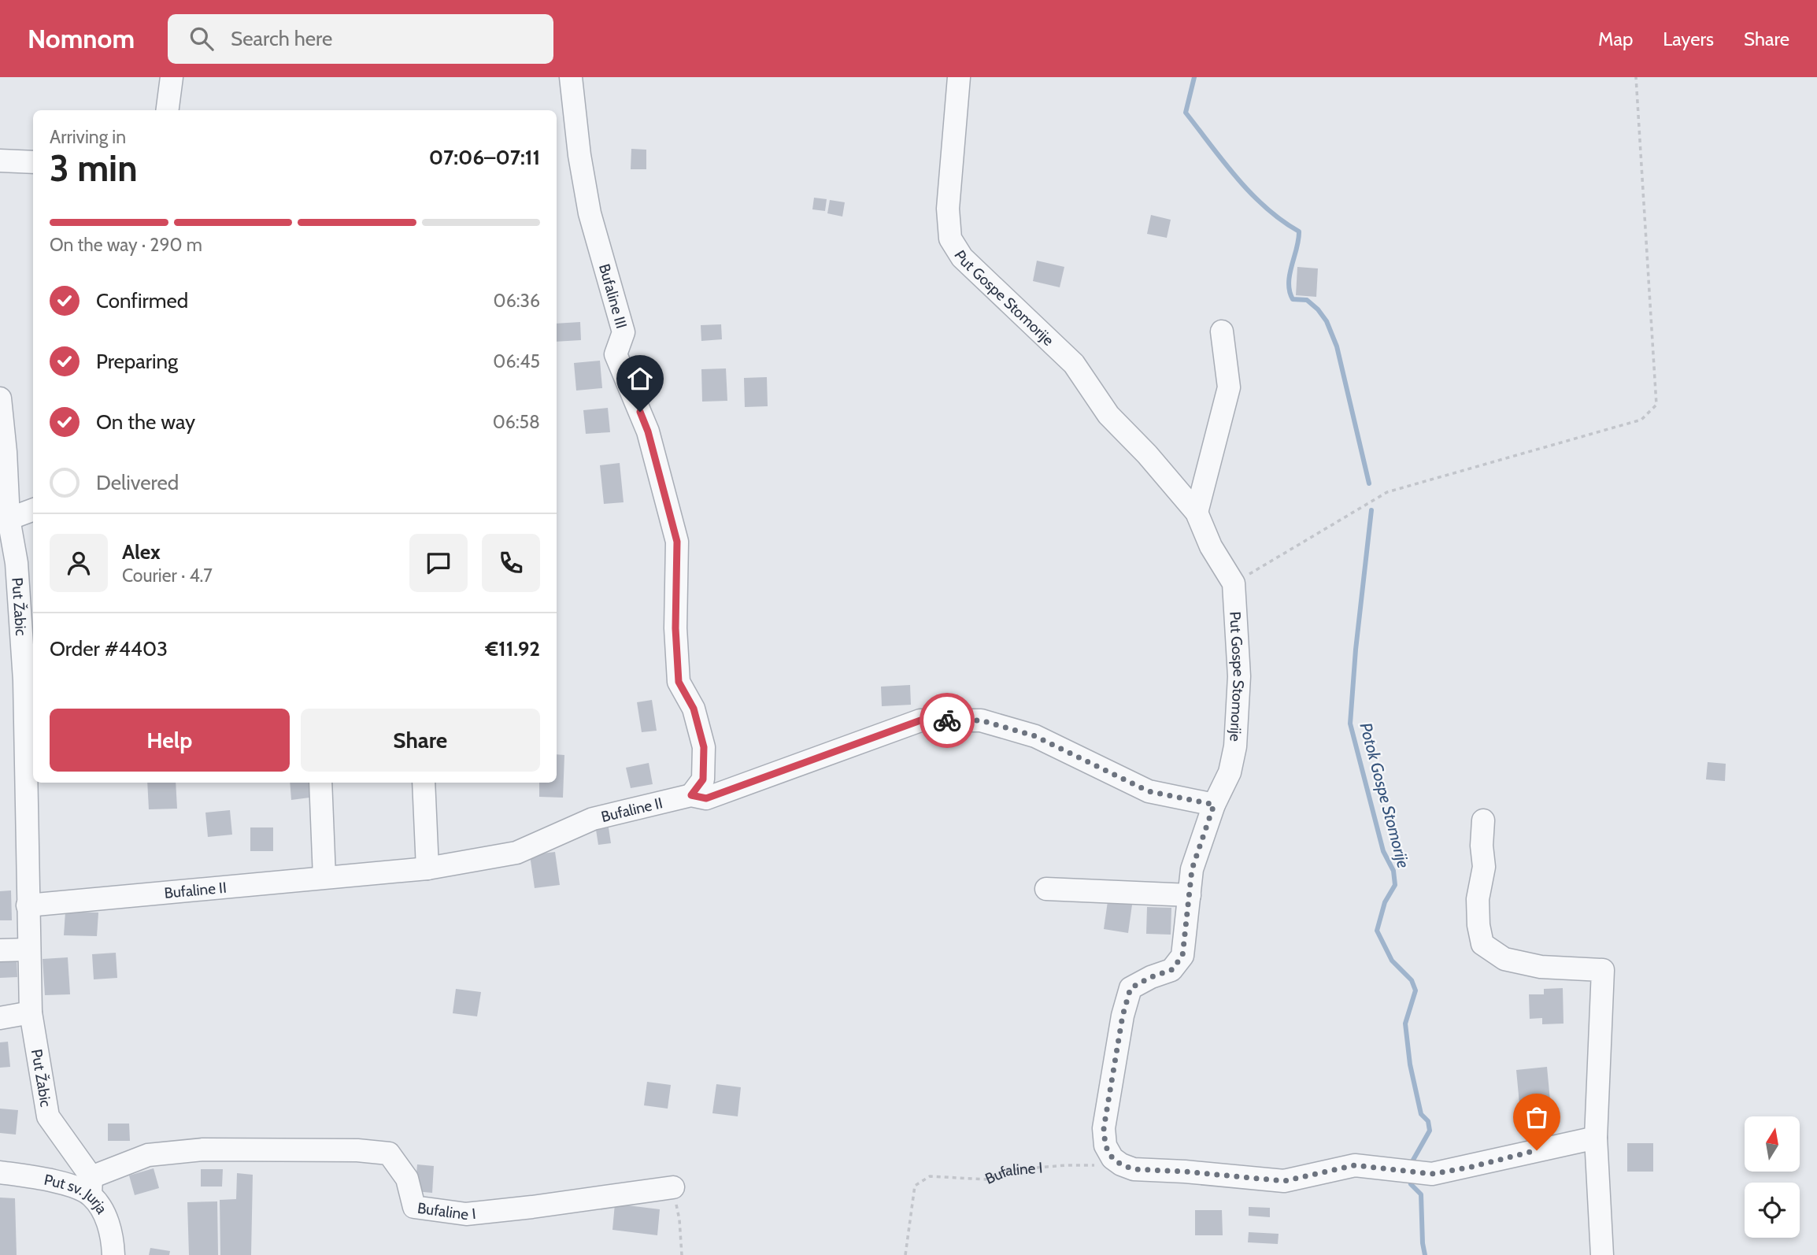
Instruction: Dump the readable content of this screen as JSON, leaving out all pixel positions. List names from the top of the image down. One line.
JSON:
{"streets":{"street":["Bufaline III","Put Gospe Stomorije","Put Žabic","Bufaline II","Bufaline I","Put sv. Jurja"]},"crossings":[["Bufaline III","Bufaline II"],["Put Gospe Stomorije","Bufaline II"],["Put Gospe Stomorije","Bufaline I"],["Put Žabic","Bufaline II"],["Put Žabic","Bufaline I"],["Put Žabic","Put sv. Jurja"],["Bufaline I","Put sv. Jurja"]],"water":["Potok Gospe Stomorije"],"north":"top","page":{"header":"Nomnom","search":"Search here","nav":["Map","Layers","Share"],"heading":["3 min","Arriving in","07:06–07:11"],"panel":["Alex","Courier · 4.7","Order #4403","€11.92"],"bar":"On the way · 290 m","list":[["Confirmed","06:36"],["Preparing","06:45"],["On the way","06:58"],"Delivered"],"buttons":["Help","Share"]}}
